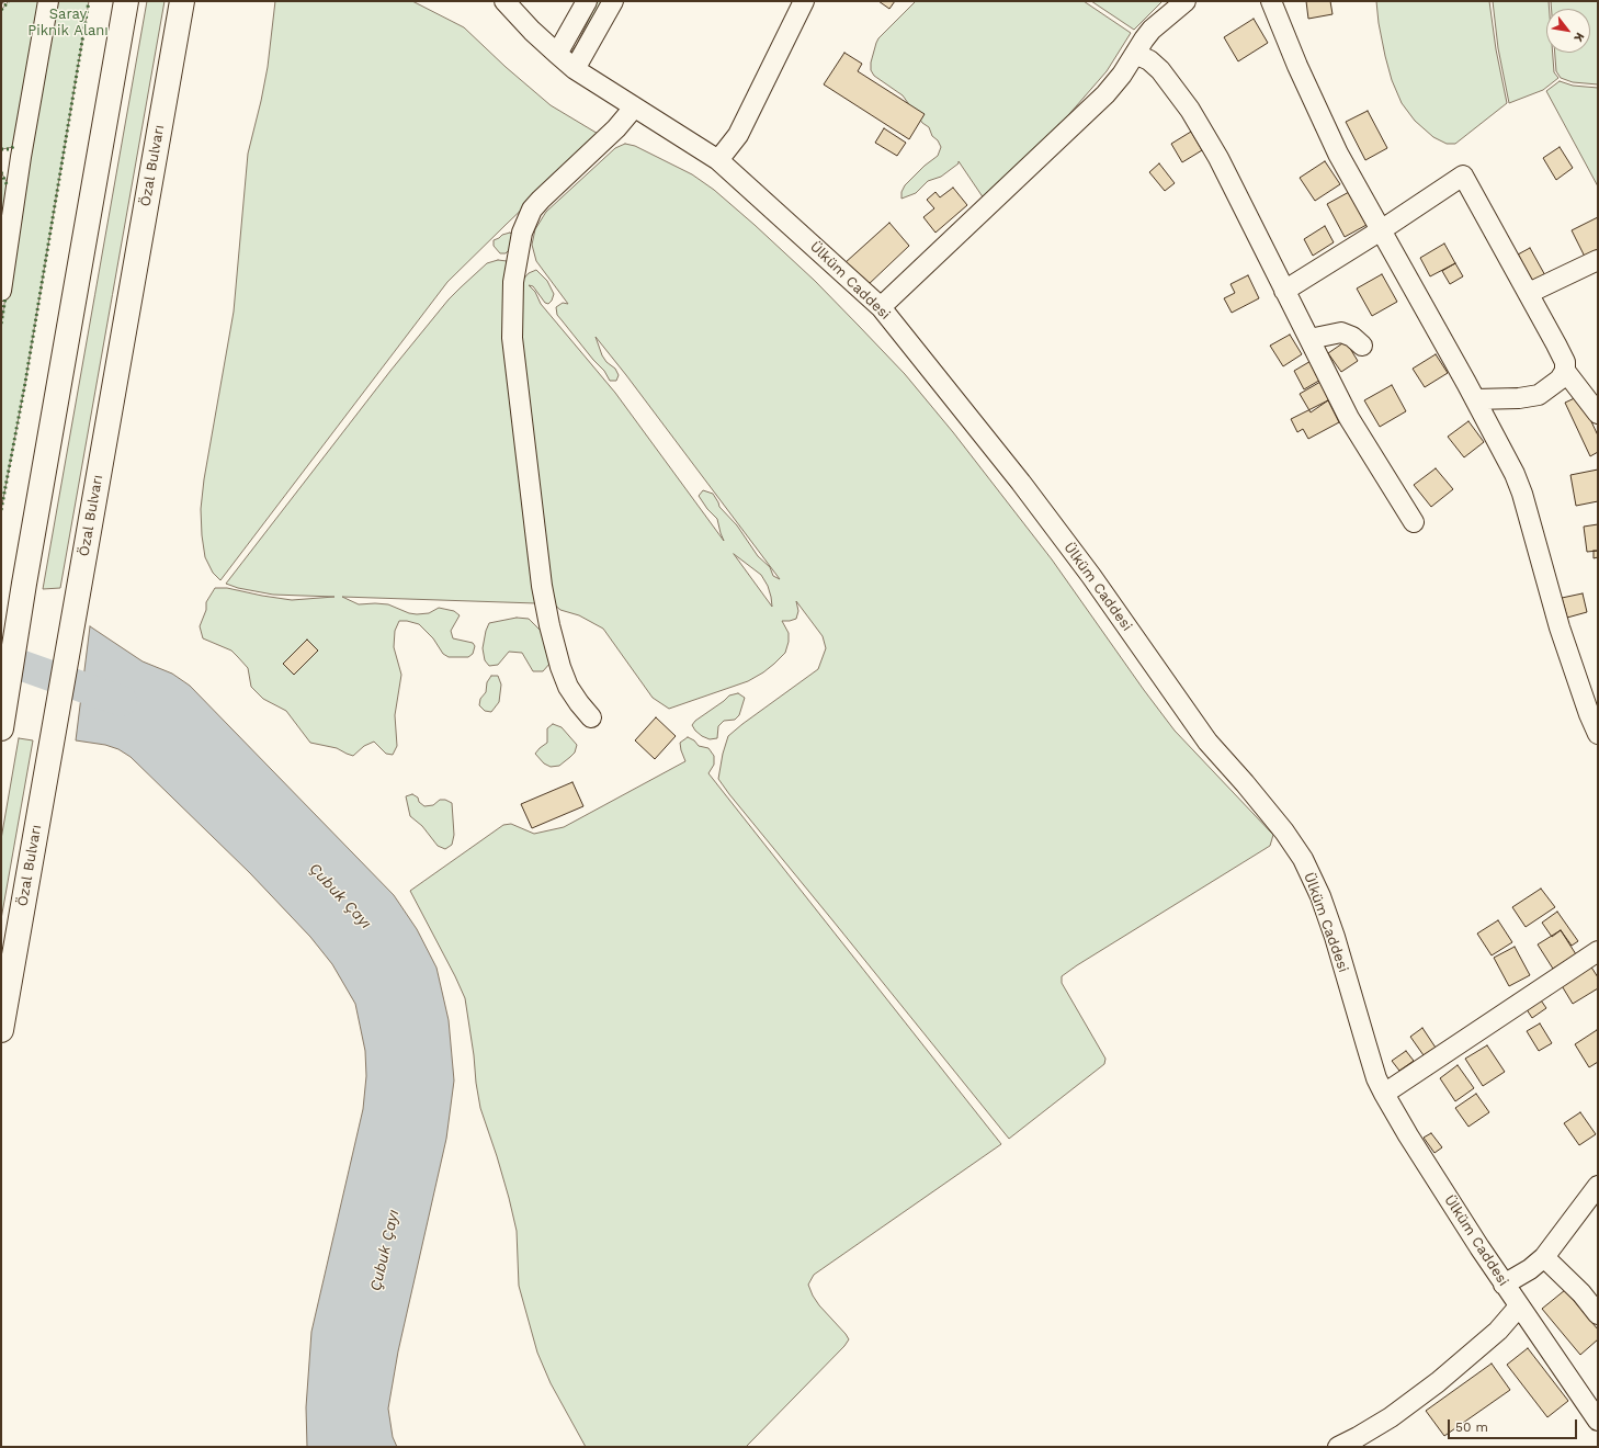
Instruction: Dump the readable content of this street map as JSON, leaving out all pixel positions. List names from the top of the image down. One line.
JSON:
{"streets":{"highway":["Özal Bulvarı"],"street":["Ülküm Caddesi"]},"water":["Çubuk Çayı"],"parks":["Saray Piknik Alanı"],"scale_bar":"50 m","north":"bottom right"}
